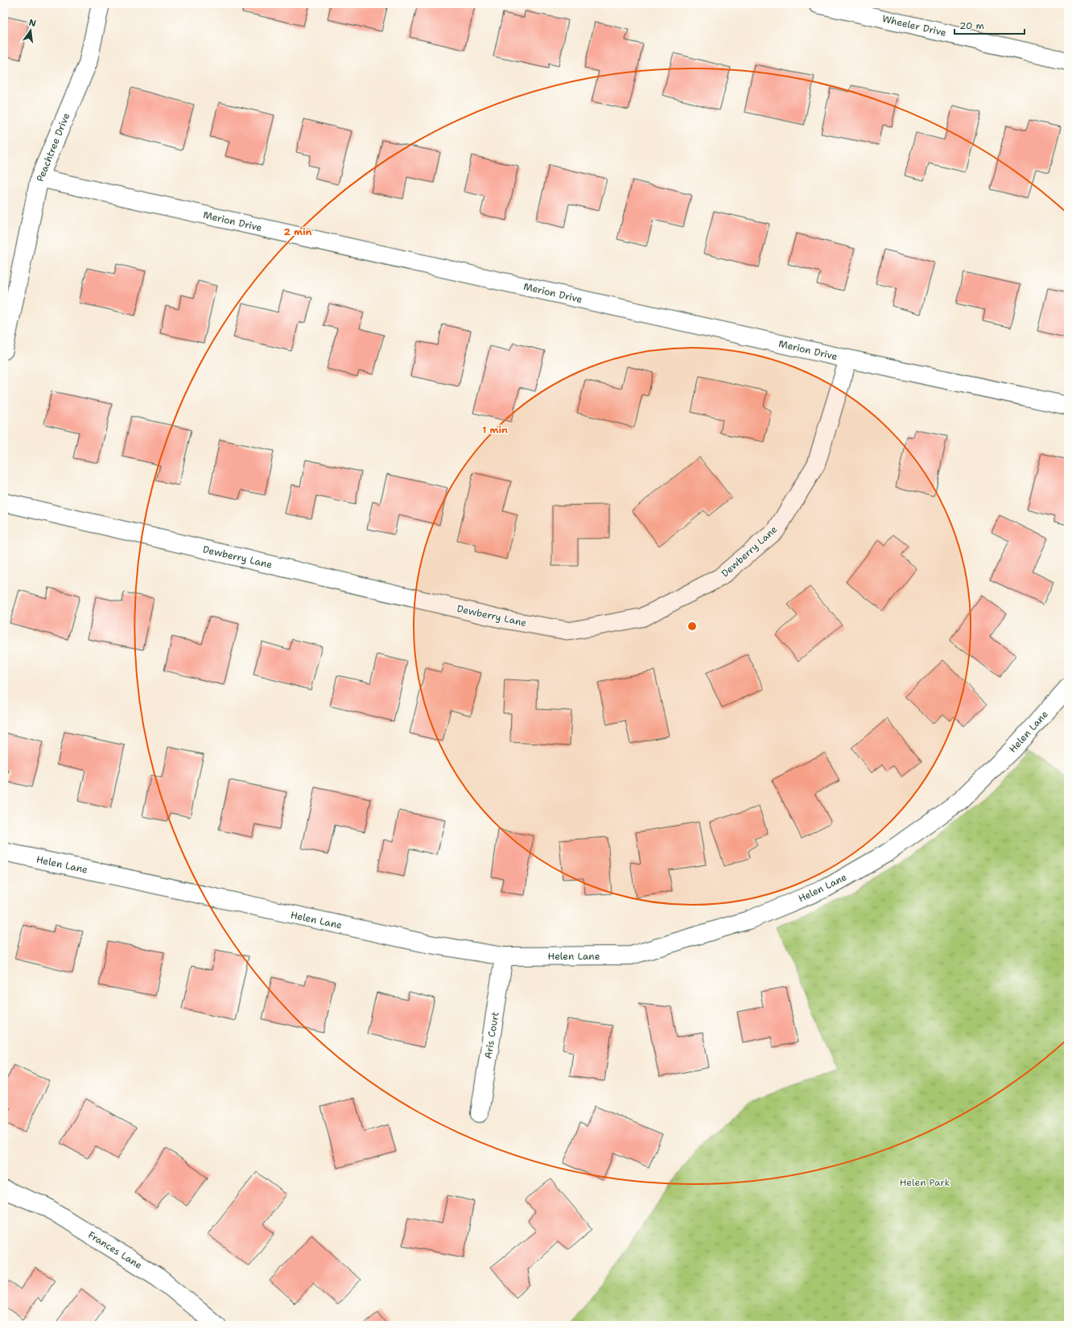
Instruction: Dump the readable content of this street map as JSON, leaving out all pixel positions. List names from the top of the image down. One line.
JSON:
{"streets":{"street":["Wheeler Drive","Peachtree Drive","Merion Drive","Dewberry Lane","Helen Lane","Aris Court","Frances Lane"]},"crossings":[["Peachtree Drive","Merion Drive"],["Merion Drive","Dewberry Lane"],["Helen Lane","Aris Court"]],"parks":["Helen Park"],"scale_bar":"20 m","north":"top","rings":["2 min","1 min"]}
